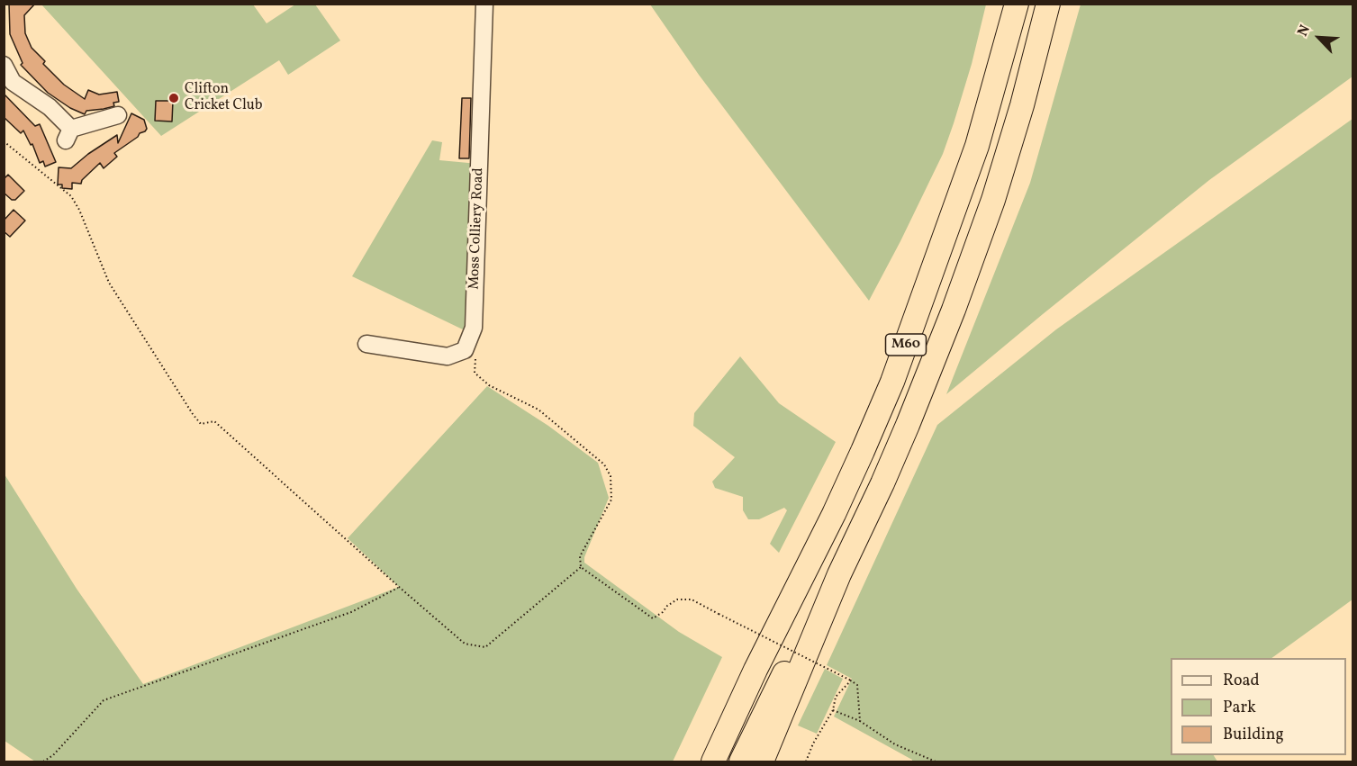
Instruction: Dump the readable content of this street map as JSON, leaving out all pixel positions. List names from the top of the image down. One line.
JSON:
{"streets":{"highway":["M60"],"street":["Moss Colliery Road"]},"places":["Clifton Cricket Club"],"legend":["Road","Park","Building"],"north":"top left"}
